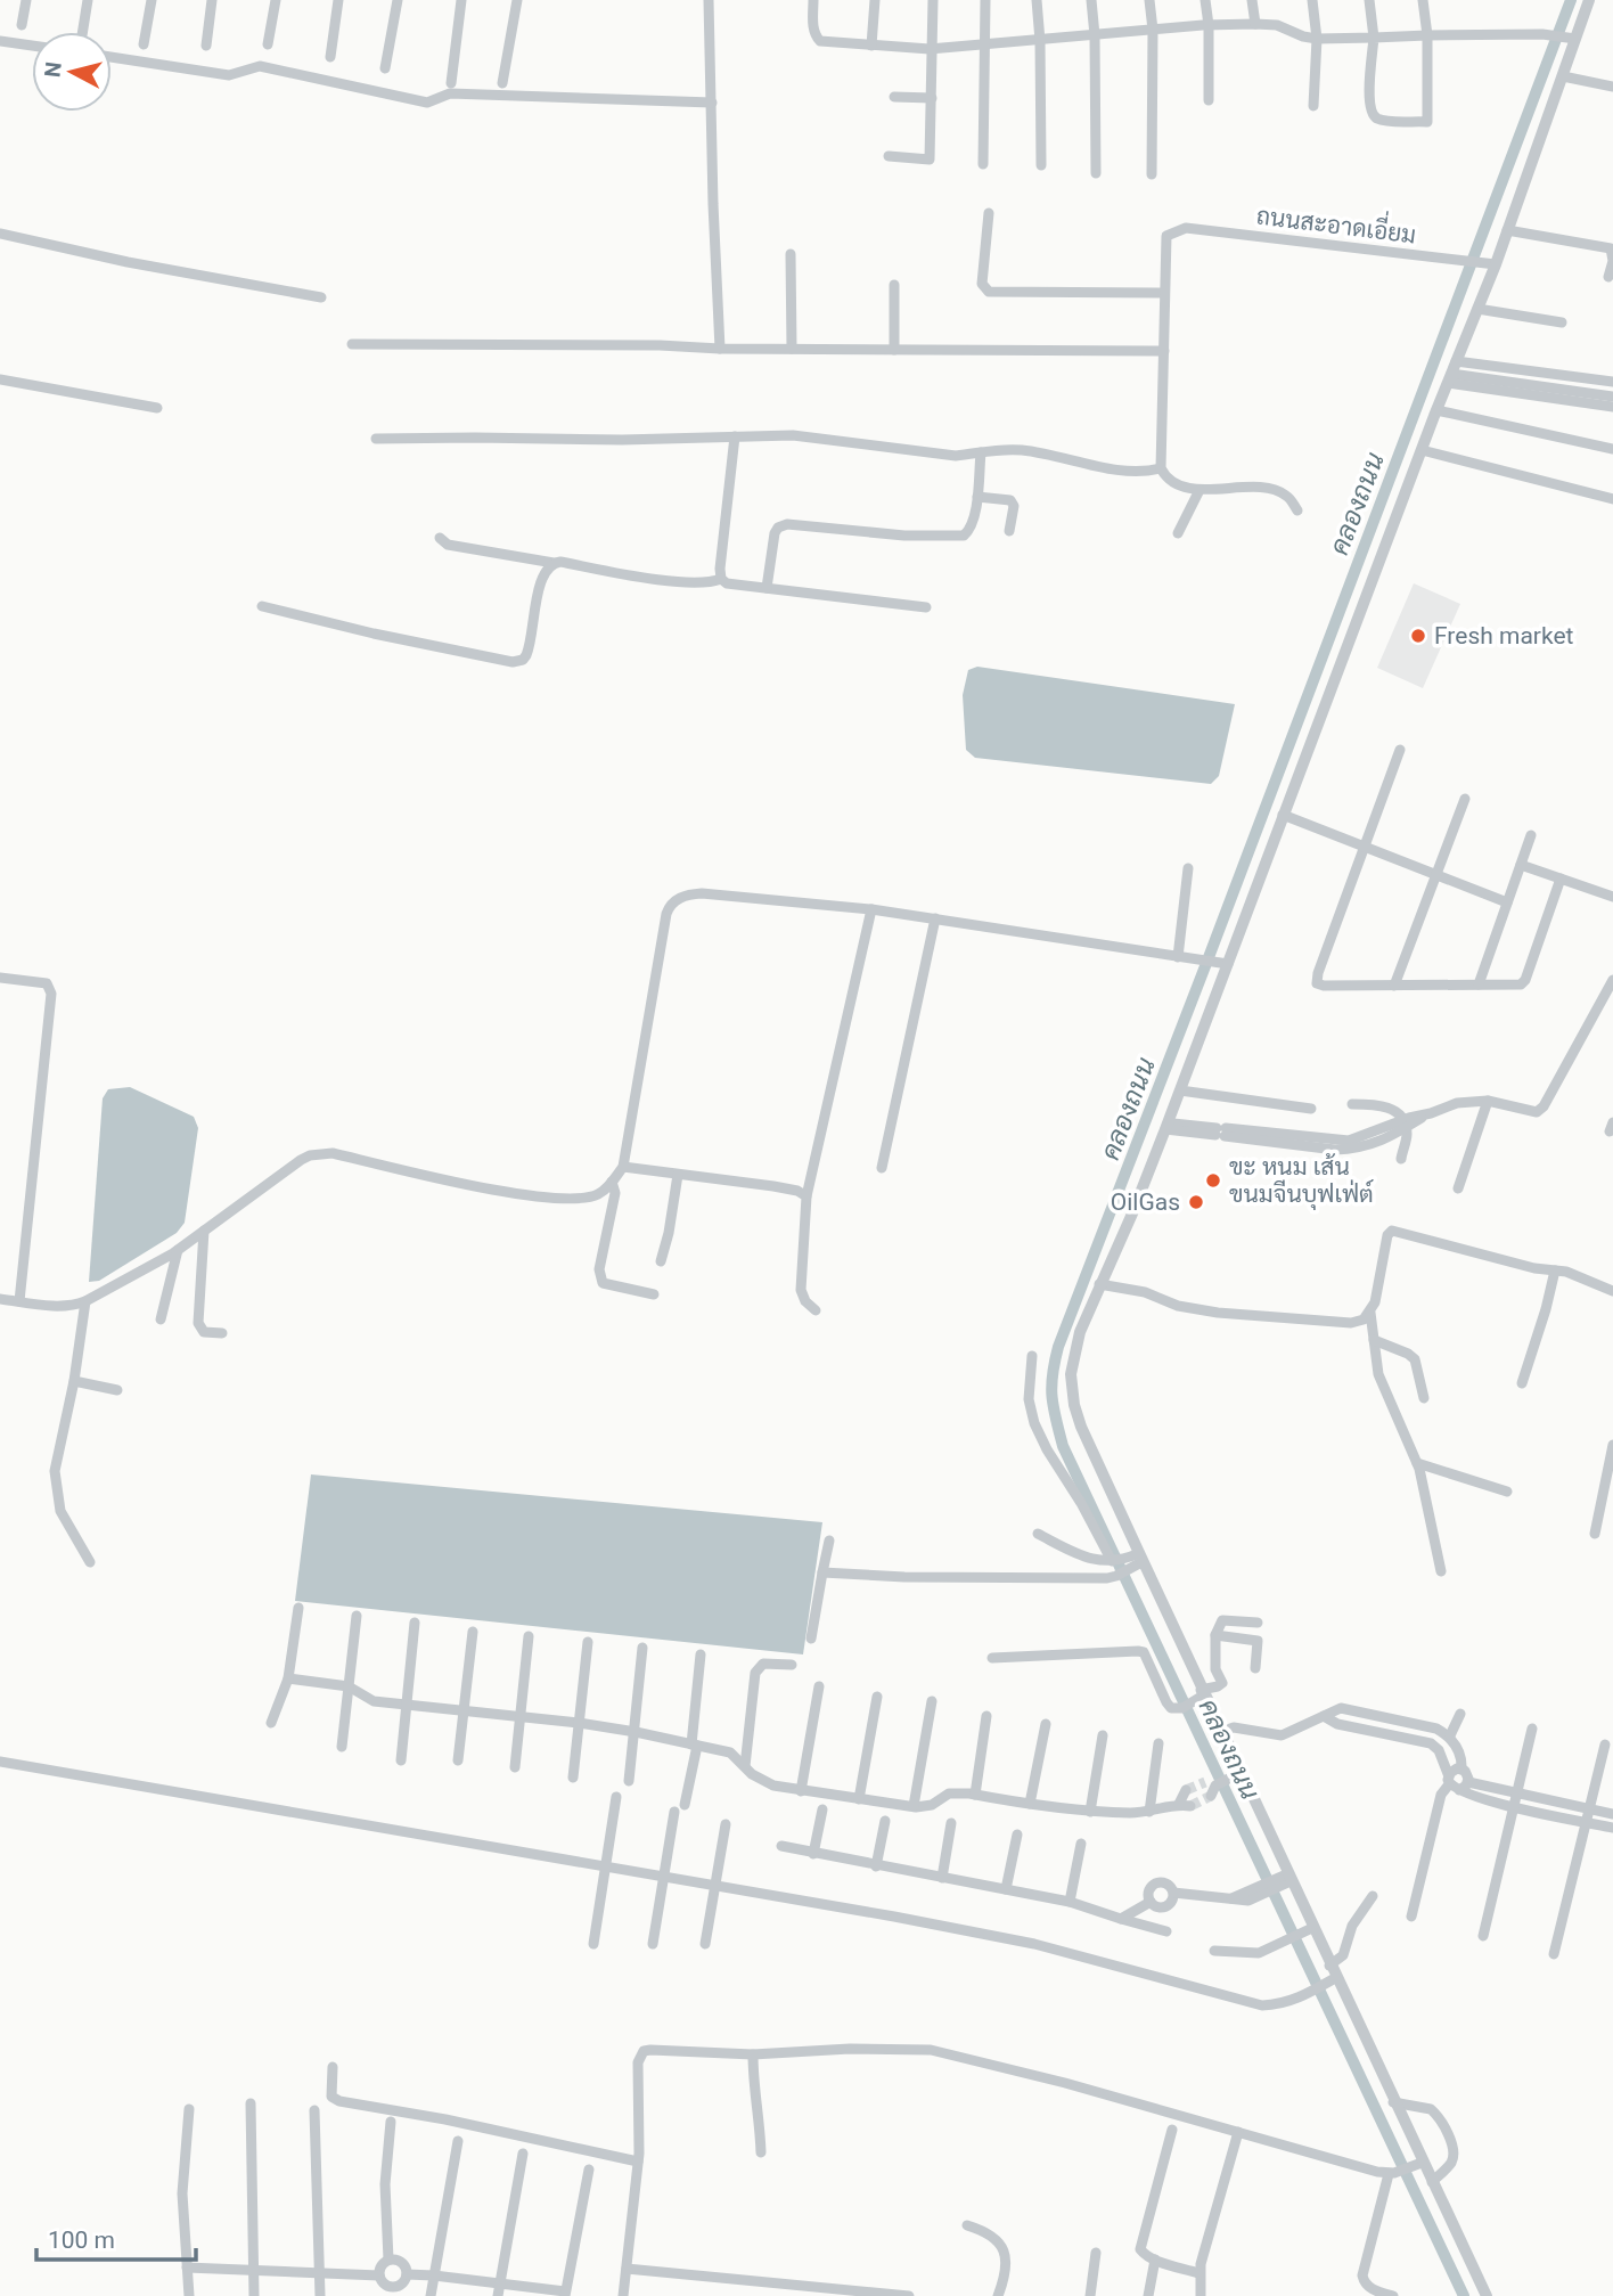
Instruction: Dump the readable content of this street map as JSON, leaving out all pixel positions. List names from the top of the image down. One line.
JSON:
{"streets":{"street":["ถนนสะอาดเอี่ยม"]},"water":["คลองถนน"],"places":["Fresh market","ขะ หนม เส้น ขนมจีนบุฟเฟ่ต์","OilGas"],"scale_bar":"100 m","north":"left"}
